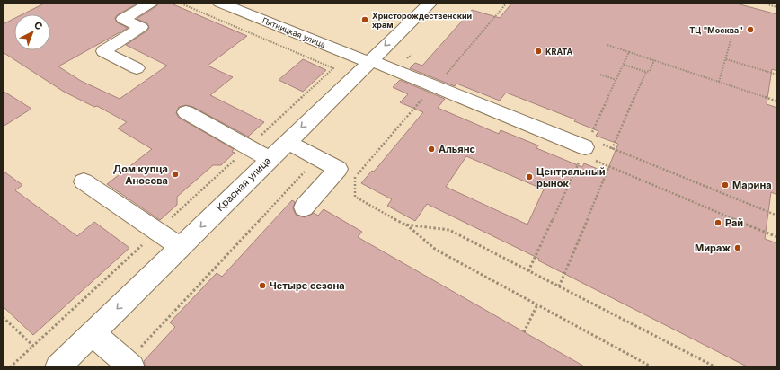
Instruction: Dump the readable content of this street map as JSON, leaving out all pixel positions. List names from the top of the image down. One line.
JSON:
{"streets":{"street":["Пятницкая улица","Красная улица"]},"crossings":[["Пятницкая улица","Красная улица"]],"one_way":["Красная улица"],"places":["Христорождественский храм","ТЦ \"Москва\"","KRATA","Альянс","Дом купца Аносова","Центральный рынок","Марина","Рай","Мираж","Четыре сезона"],"north":"top right"}
